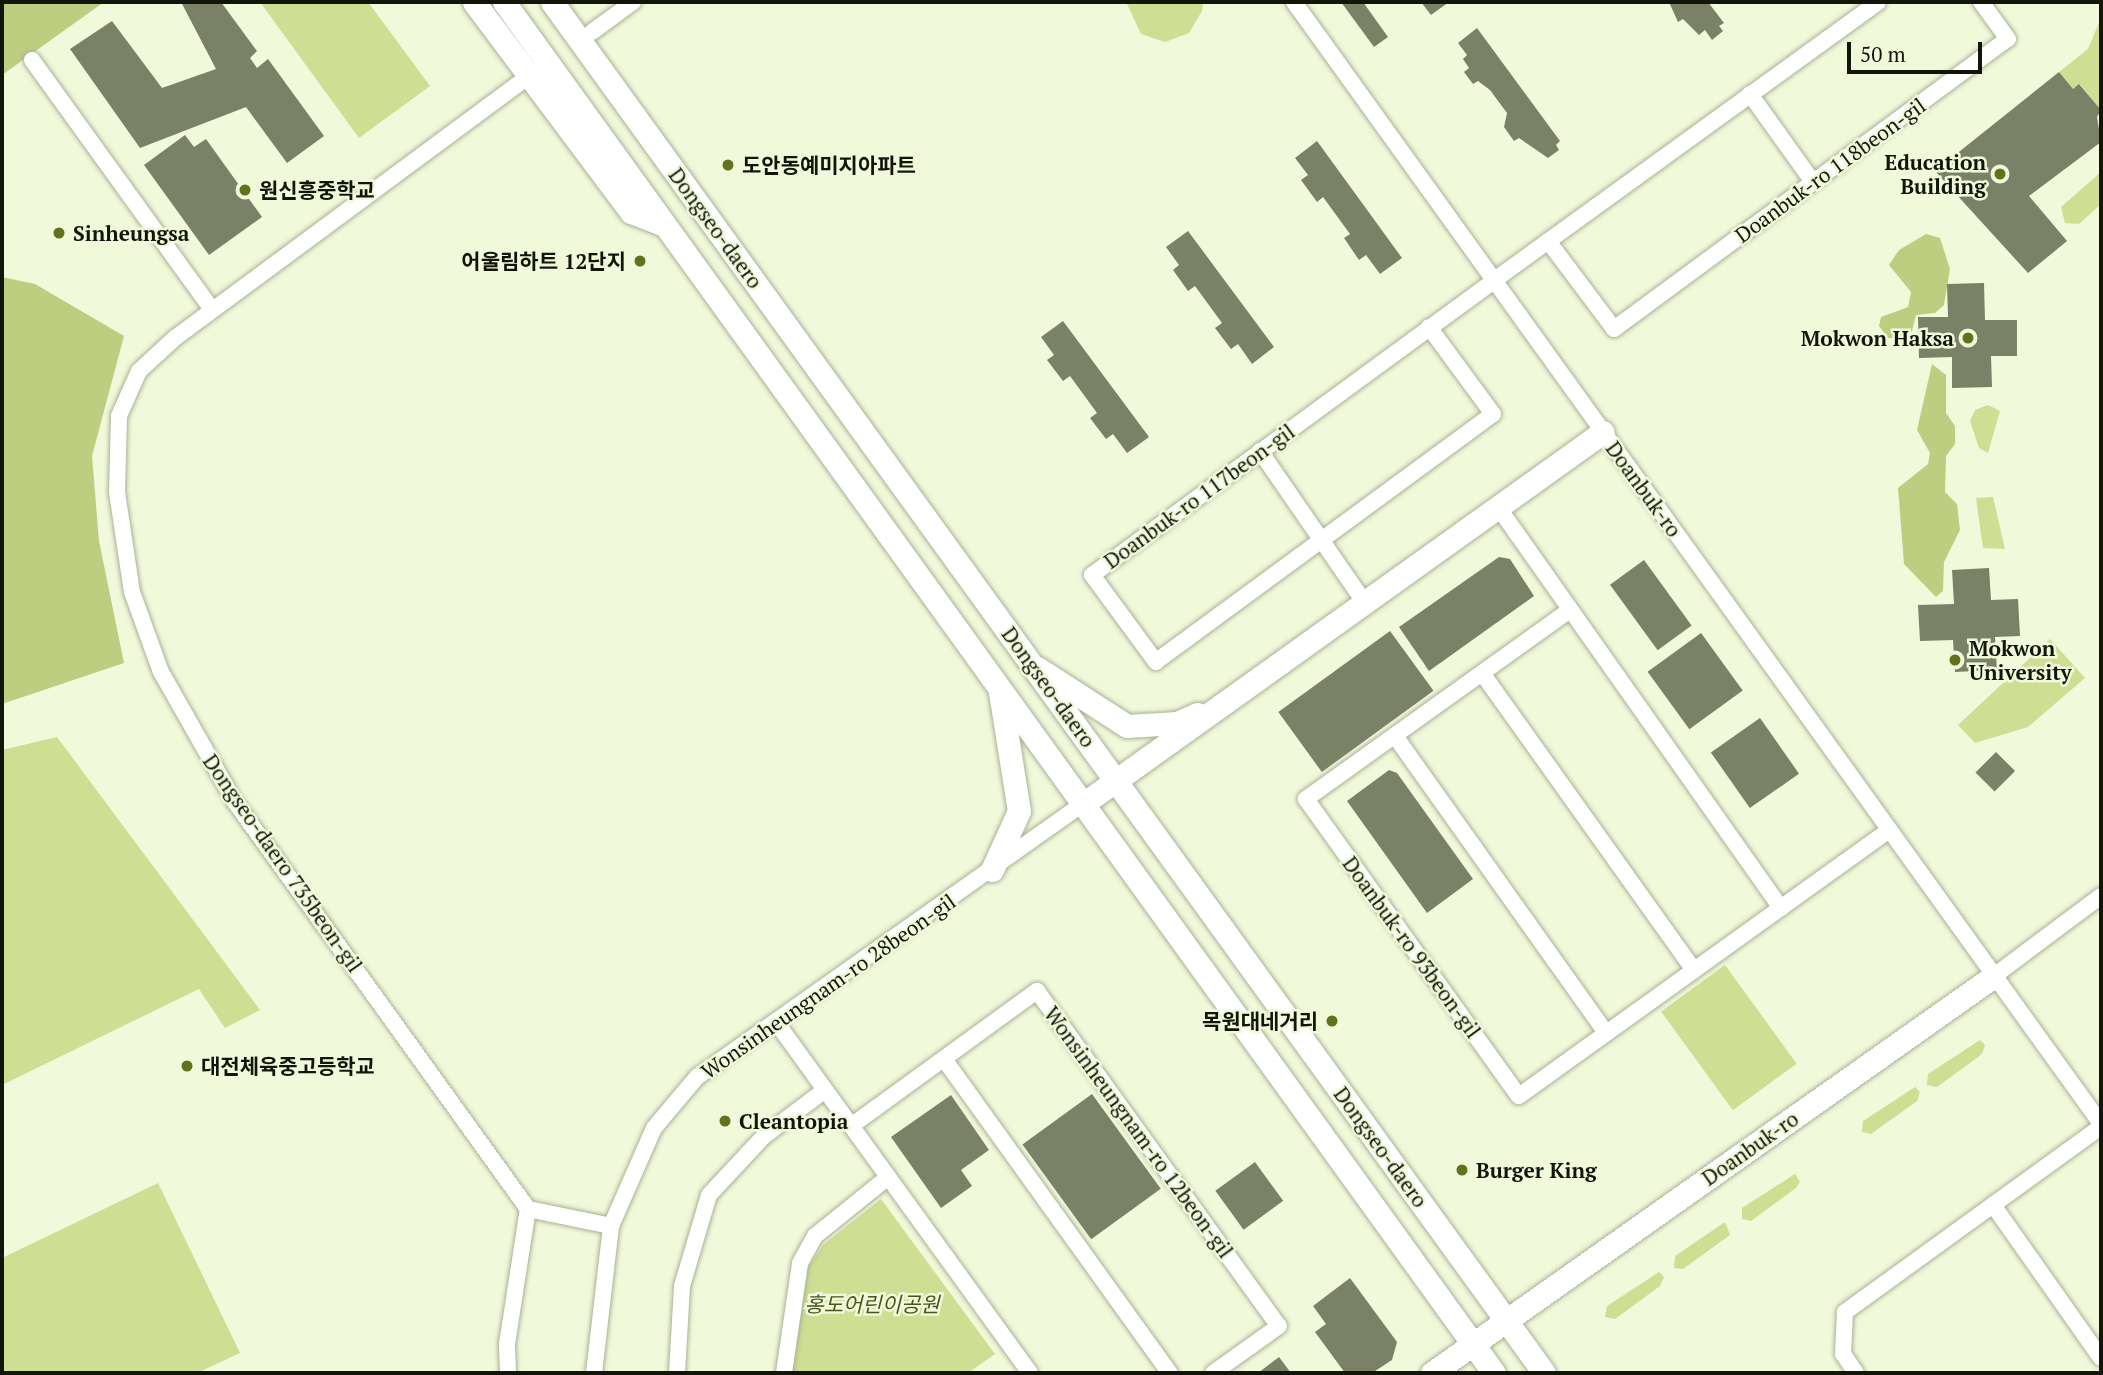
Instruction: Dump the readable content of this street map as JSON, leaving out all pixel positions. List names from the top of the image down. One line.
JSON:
{"streets":{"street":["Doanbuk-ro 118beon-gil","Dongseo-daero","Doanbuk-ro","Doanbuk-ro 117beon-gil","Dongseo-daero 735beon-gil","Doanbuk-ro 93beon-gil","Wonsinheungnam-ro 28beon-gil","Wonsinheungnam-ro 12beon-gil"]},"crossings":[["Dongseo-daero","Doanbuk-ro"],["Dongseo-daero","Wonsinheungnam-ro 28beon-gil"],["Doanbuk-ro","Doanbuk-ro 117beon-gil"],["Doanbuk-ro","Doanbuk-ro 93beon-gil"]],"parks":["홍도어린이공원"],"places":["도안동예미지아파트","Education Building","원신흥중학교","Sinheungsa","어울림하트 12단지","Mokwon Haksa","Mokwon University","목원대네거리","대전체육중고등학교","Cleantopia","Burger King"],"scale_bar":"50 m"}
